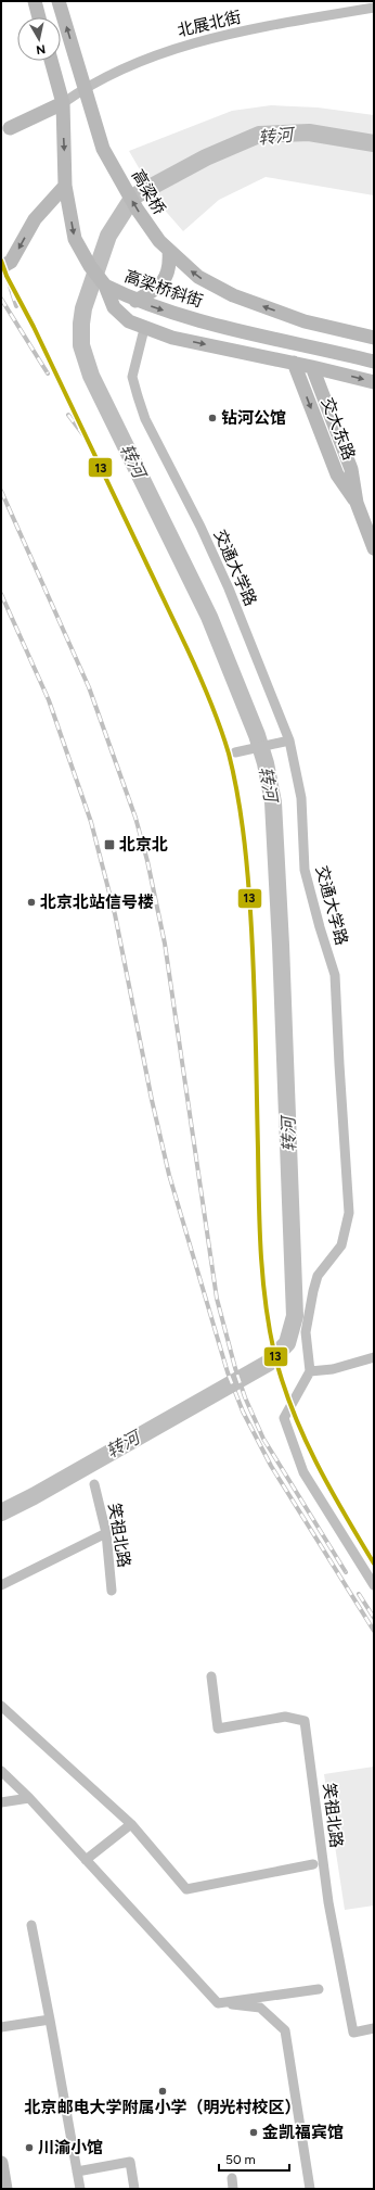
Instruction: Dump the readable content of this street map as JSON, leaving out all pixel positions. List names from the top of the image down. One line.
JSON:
{"streets":{"main road":["高梁桥","高梁桥斜街","交大东路"],"street":["北展北街","交通大学路","笑祖北路"]},"crossings":[["北展北街","高梁桥"],["高梁桥","高梁桥斜街"],["高梁桥斜街","交大东路"],["高梁桥斜街","交通大学路"]],"water":["转河"],"places":{"other":["钻河公馆","北京北站信号楼","北京邮电大学附属小学（明光村校区）","金凯福宾馆","川渝小馆"],"transit":["北京北"]},"lines":["transit line 13"],"scale_bar":"50 m","north":"bottom"}
